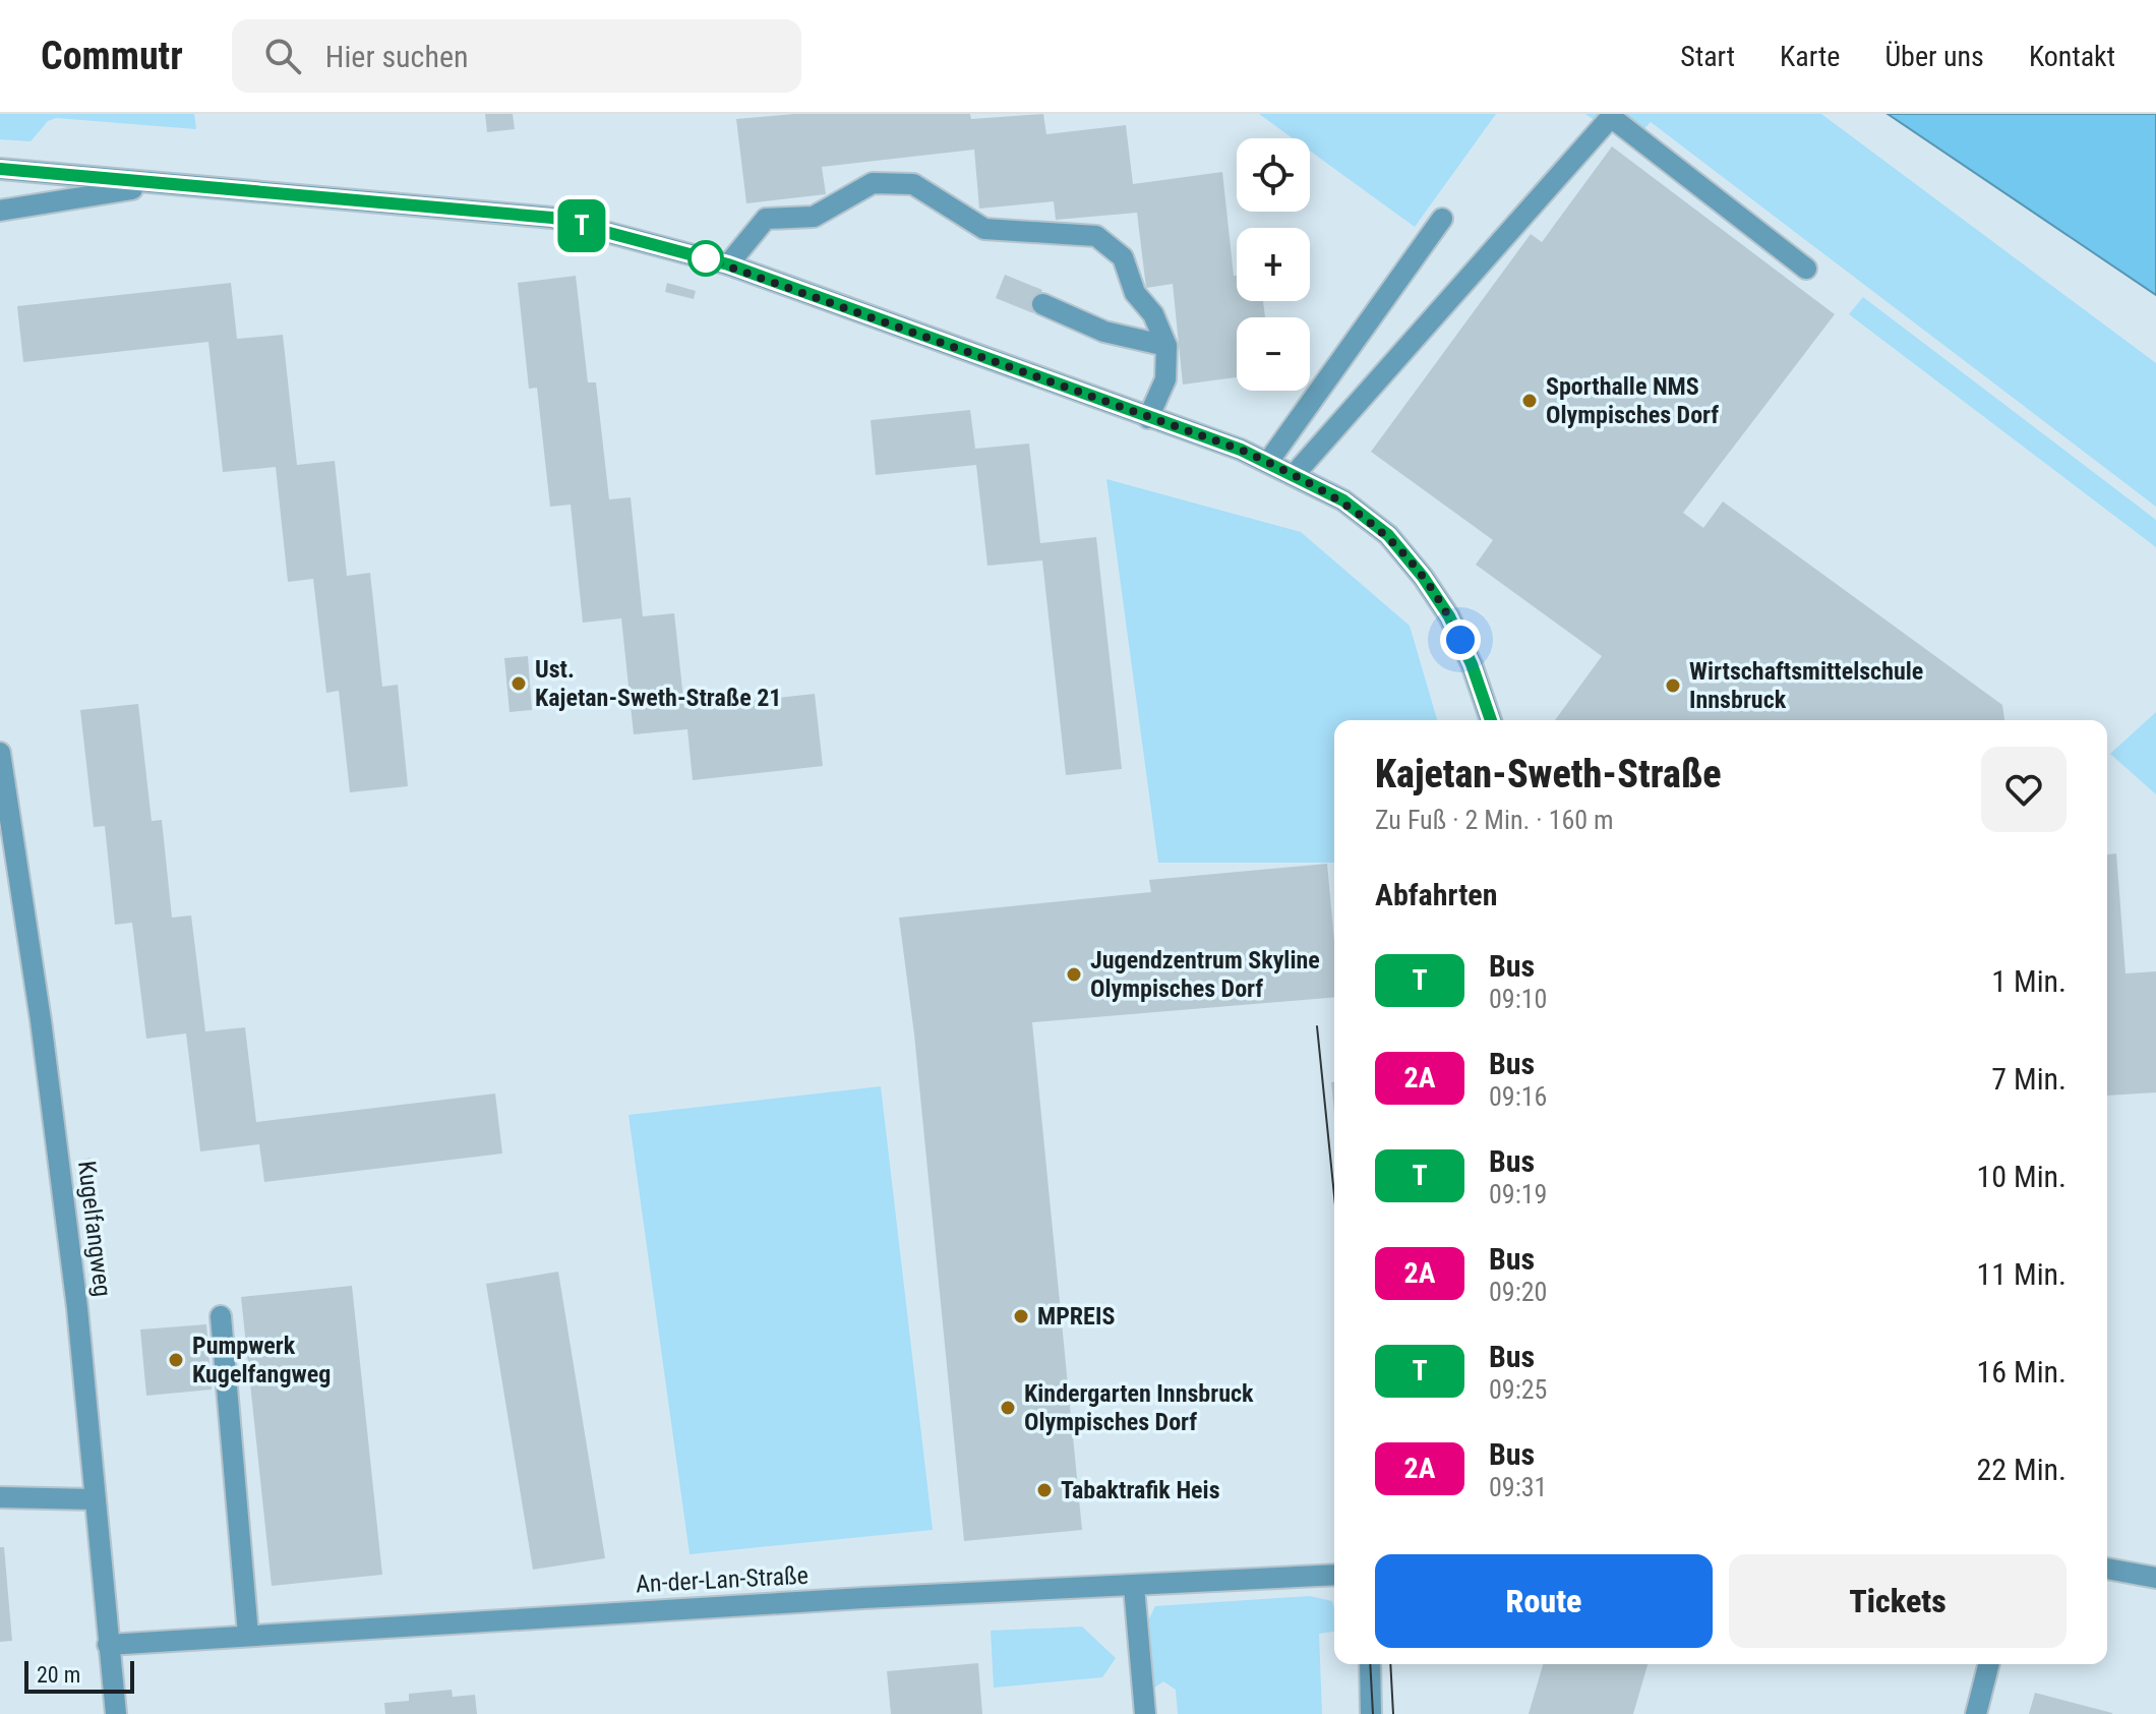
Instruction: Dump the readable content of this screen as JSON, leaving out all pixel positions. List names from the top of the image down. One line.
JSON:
{"streets":{"street":["Kugelfangweg","An-der-Lan-Straße"]},"crossings":[["Kugelfangweg","An-der-Lan-Straße"]],"places":["Sporthalle NMS Olympisches Dorf","Ust. Kajetan-Sweth-Straße 21","Wirtschaftsmittelschule Innsbruck","Jugendzentrum Skyline Olympisches Dorf","MPREIS","Pumpwerk Kugelfangweg","Kindergarten Innsbruck Olympisches Dorf","Tabaktrafik Heis"],"lines":["bus line T"],"scale_bar":"20 m","page":{"header":"Commutr","search":"Hier suchen","nav":["Start","Karte","Über uns","Kontakt"],"on_map":"T","map_buttons":["+","−"],"heading":[["Kajetan-Sweth-Straße","Zu Fuß · 2 Min. · 160 m"],"Abfahrten"],"list":[{"mark":"T","name":"Bus","note":"09:10","value":"1 Min."},{"mark":"2A","name":"Bus","note":"09:16","value":"7 Min."},{"mark":"T","name":"Bus","note":"09:19","value":"10 Min."},{"mark":"2A","name":"Bus","note":"09:20","value":"11 Min."},{"mark":"T","name":"Bus","note":"09:25","value":"16 Min."},{"mark":"2A","name":"Bus","note":"09:31","value":"22 Min."}],"buttons":["Route","Tickets"],"scale":"20 m"}}
